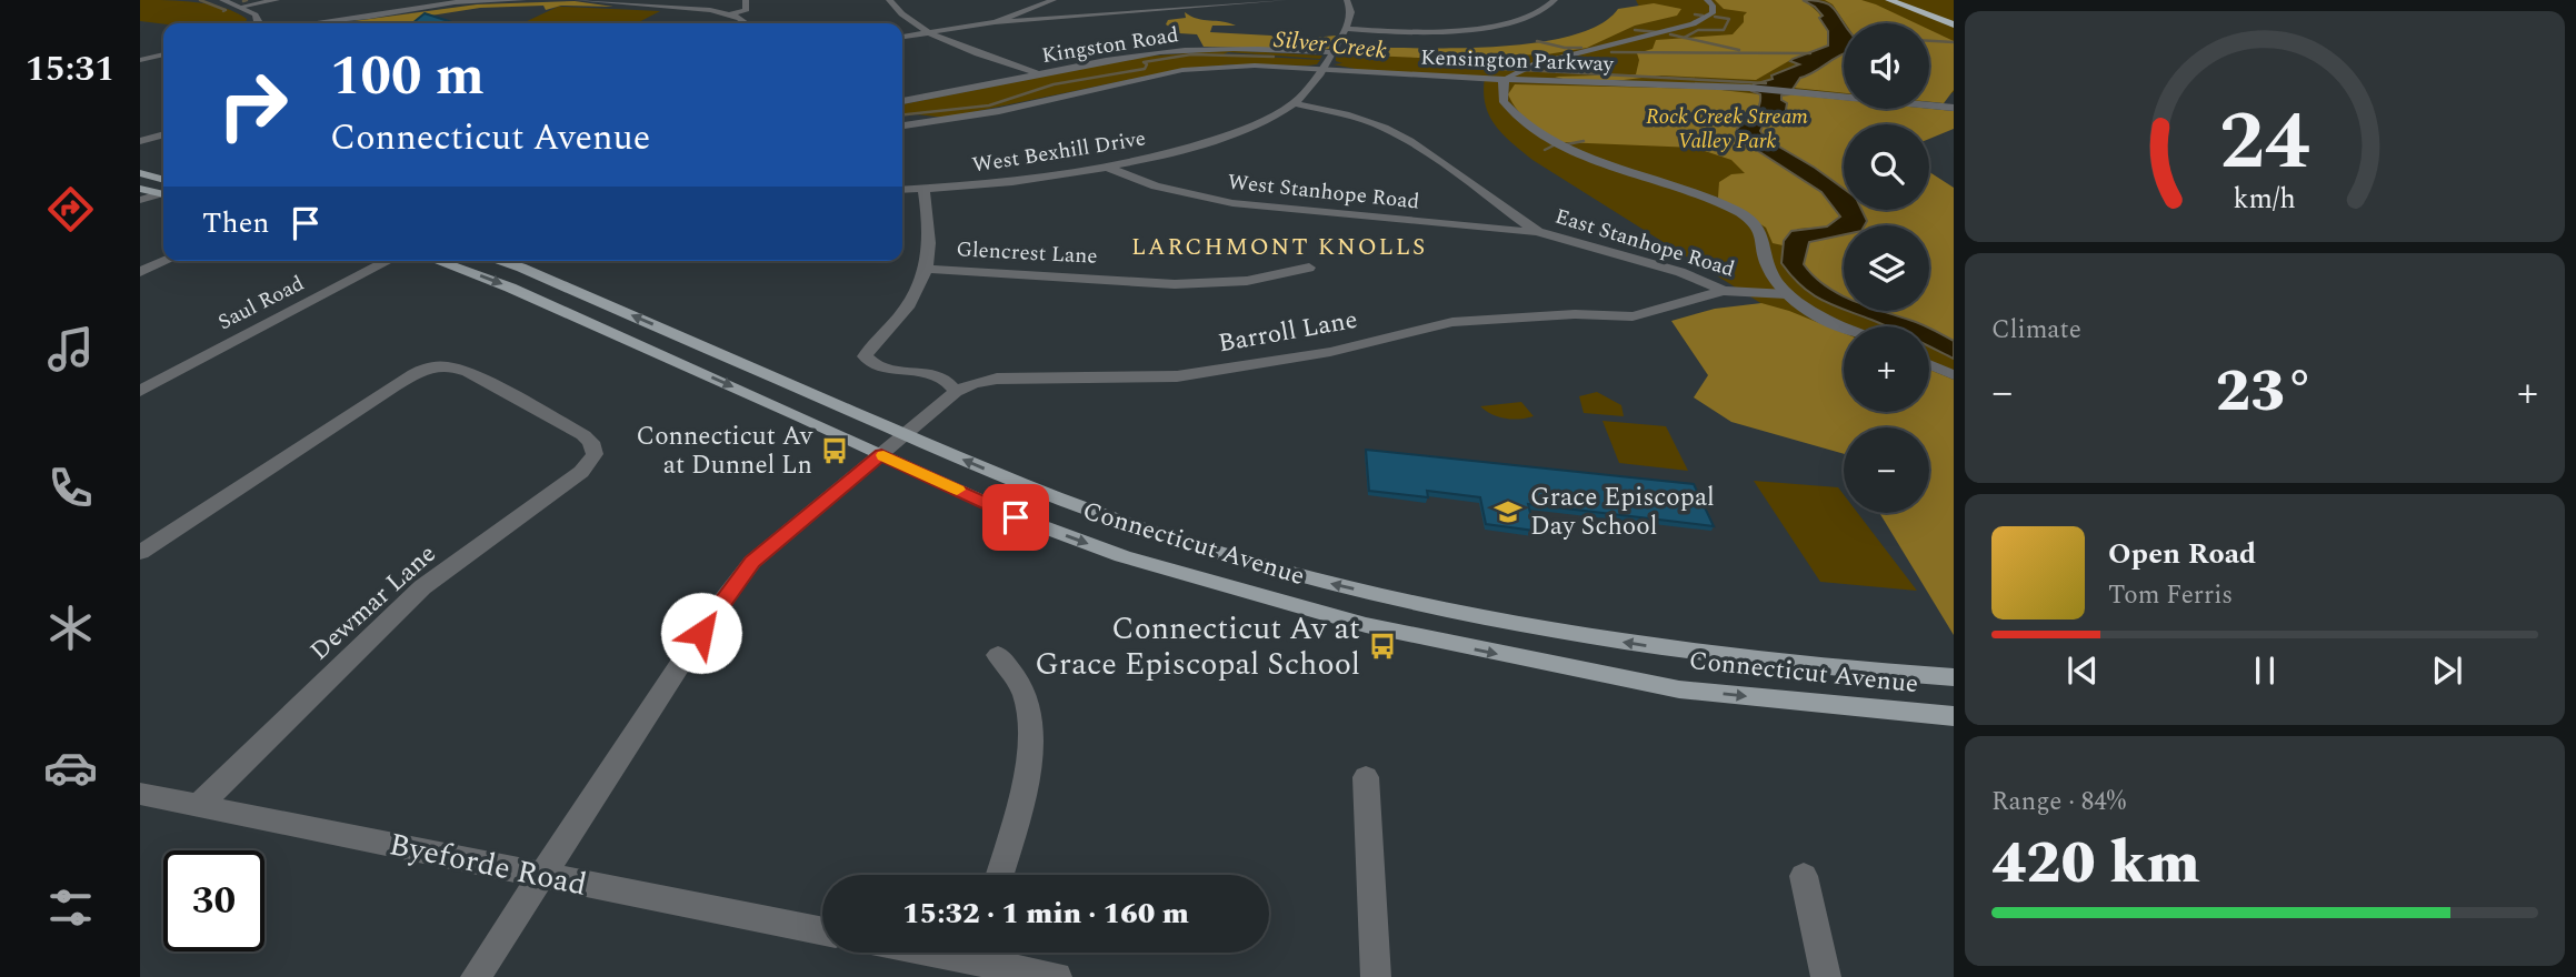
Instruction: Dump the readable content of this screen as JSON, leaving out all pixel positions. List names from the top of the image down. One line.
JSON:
{"streets":{"main road":["Connecticut Avenue"],"street":["Kingston Road","Kensington Parkway","West Bexhill Drive","West Stanhope Road","East Stanhope Road","Glencrest Lane","Saul Road","Barroll Lane","Dewmar Lane","Byeforde Road"]},"crossings":[["Kingston Road","Kensington Parkway"],["Kingston Road","West Bexhill Drive"],["Kensington Parkway","West Bexhill Drive"],["West Bexhill Drive","West Stanhope Road"],["West Bexhill Drive","East Stanhope Road"],["West Stanhope Road","East Stanhope Road"],["East Stanhope Road","Barroll Lane"],["Barroll Lane","Connecticut Avenue"],["Barroll Lane","Byeforde Road"],["Dewmar Lane","Byeforde Road"]],"districts":["LARCHMONT KNOLLS"],"water":["Silver Creek"],"parks":["Rock Creek Stream Valley Park"],"places":{"bus stop":["Connecticut Av at Dunnel Ln","Connecticut Av at Grace Episcopal School"],"school or university":["Grace Episcopal Day School"]},"page":{"tabs":"15:31","map_buttons":["+","−"],"turn":["100 m","Connecticut Avenue"],"then":"Then","tile":["Climate",["Range · 84%","420 km"]],"heat":["−","23°","+"],"song":["Open Road","Tom Ferris"],"limit":"30","trip":"15:32 · 1 min · 160 m","gauge":["24","km/h"]}}
